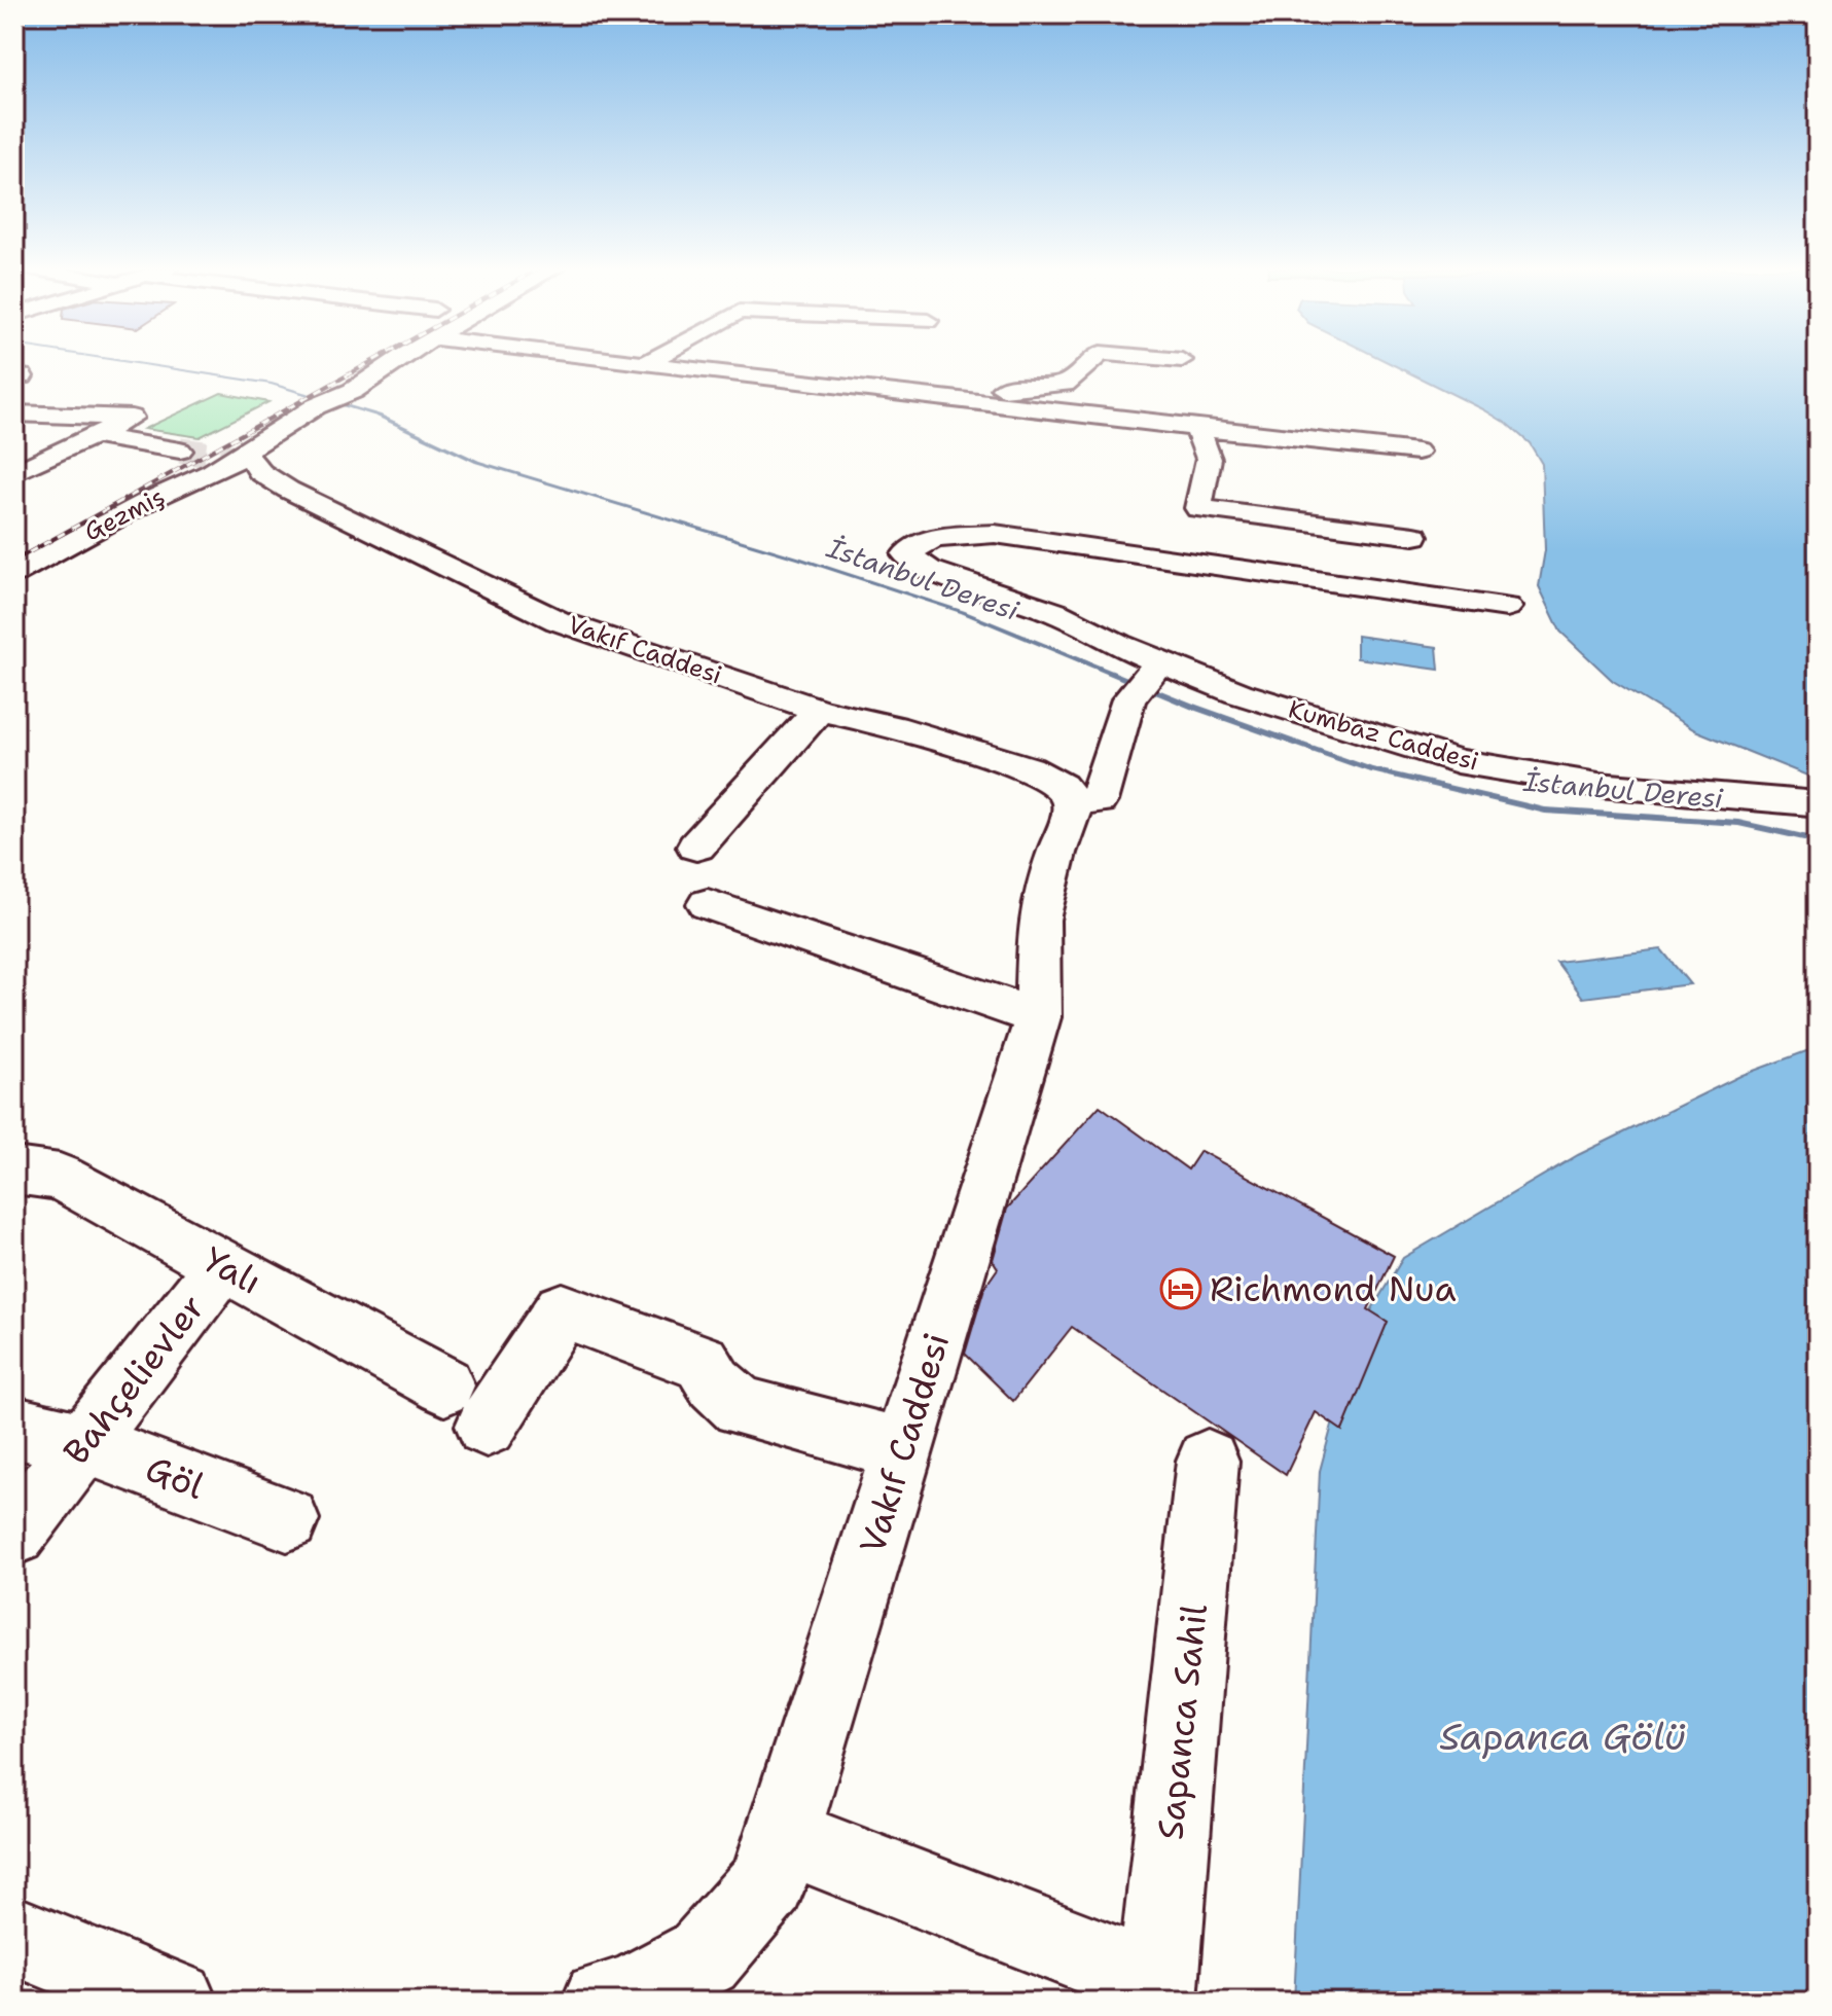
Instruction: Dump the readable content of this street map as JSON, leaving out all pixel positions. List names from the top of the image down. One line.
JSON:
{"streets":{"street":["Gezmiş","Vakıf Caddesi","Kumbaz Caddesi","Yalı","Bahçelievler","Göl","Sapanca Sahil"]},"crossings":[["Gezmiş","Vakıf Caddesi"],["Vakıf Caddesi","Sapanca Sahil"],["Yalı","Bahçelievler"],["Bahçelievler","Göl"]],"water":["İstanbul Deresi","Sapanca Gölü"],"places":{"hotel":["Richmond Nua"]}}
